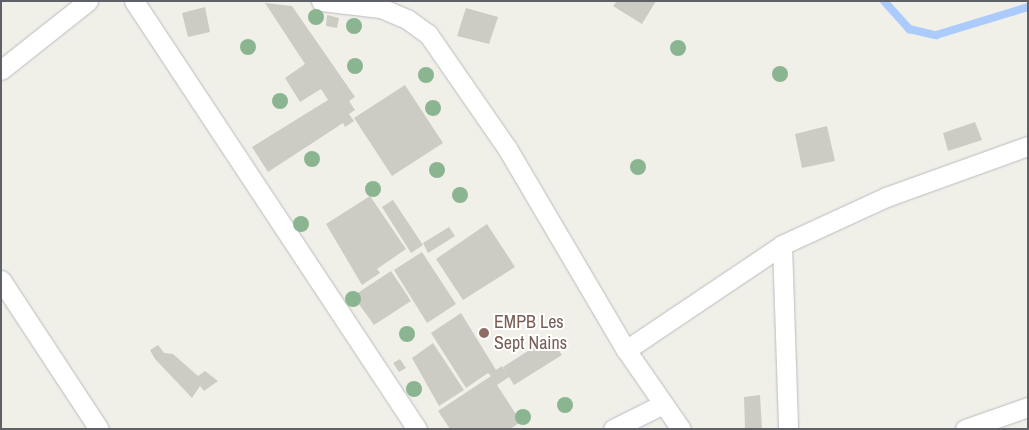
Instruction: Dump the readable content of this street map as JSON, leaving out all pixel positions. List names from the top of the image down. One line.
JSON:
{"places":["EMPB Les Sept Nains"]}
